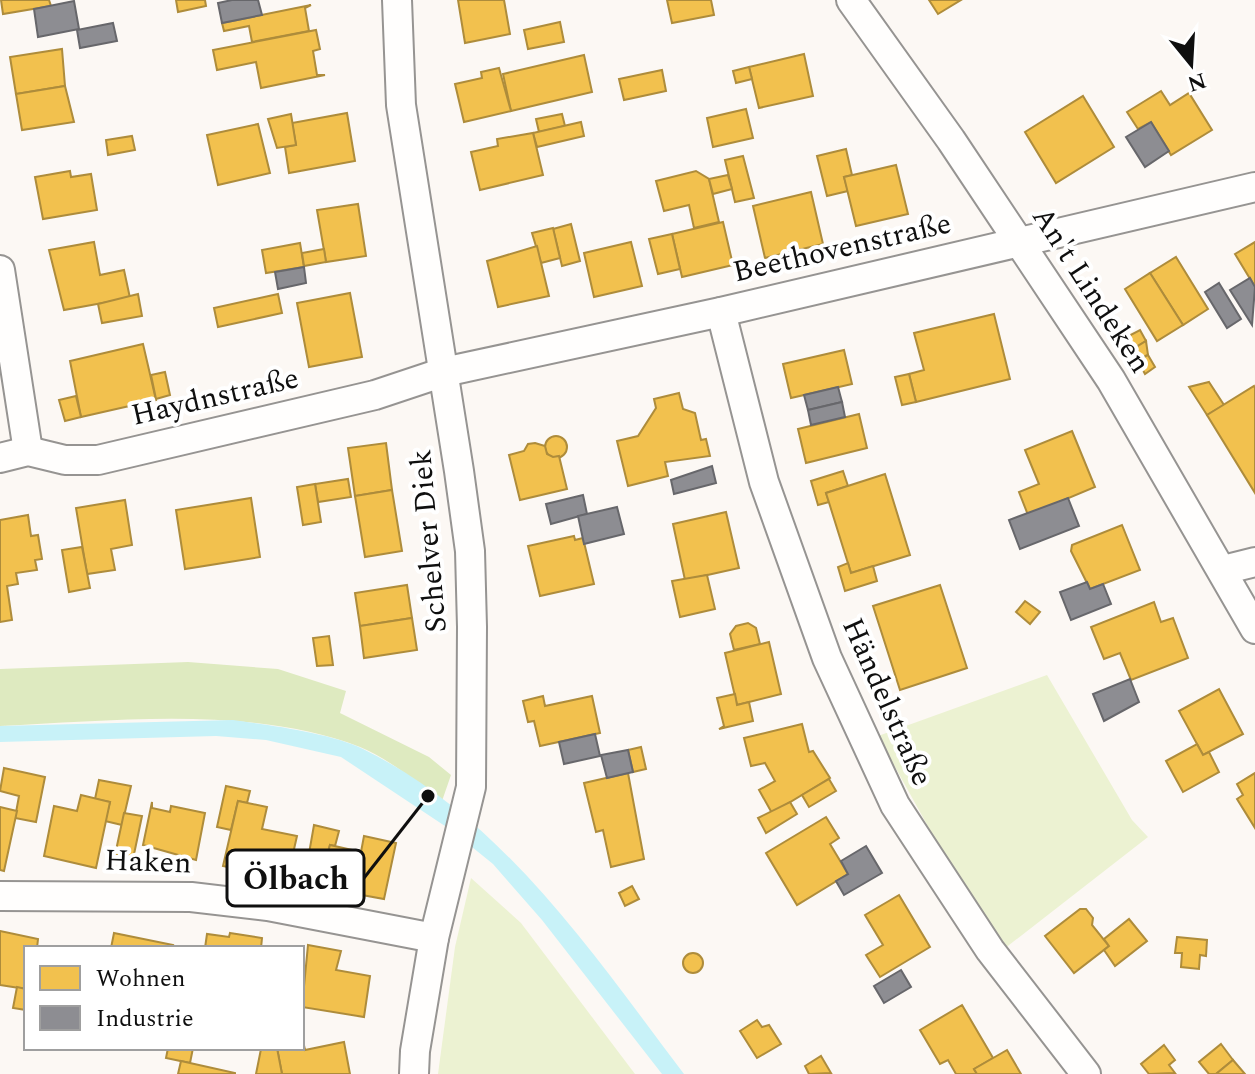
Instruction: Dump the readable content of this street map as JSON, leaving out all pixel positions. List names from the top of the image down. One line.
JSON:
{"streets":{"street":["Beethovenstraße","An't Lindeken","Haydnstraße","Schelver Diek","Händelstraße","Haken"]},"crossings":[["Beethovenstraße","An't Lindeken"],["Beethovenstraße","Haydnstraße"],["Beethovenstraße","Schelver Diek"],["Beethovenstraße","Händelstraße"],["Haydnstraße","Schelver Diek"],["Schelver Diek","Haken"]],"places":["Ölbach"],"legend":["Wohnen","Industrie"],"north":"bottom"}
